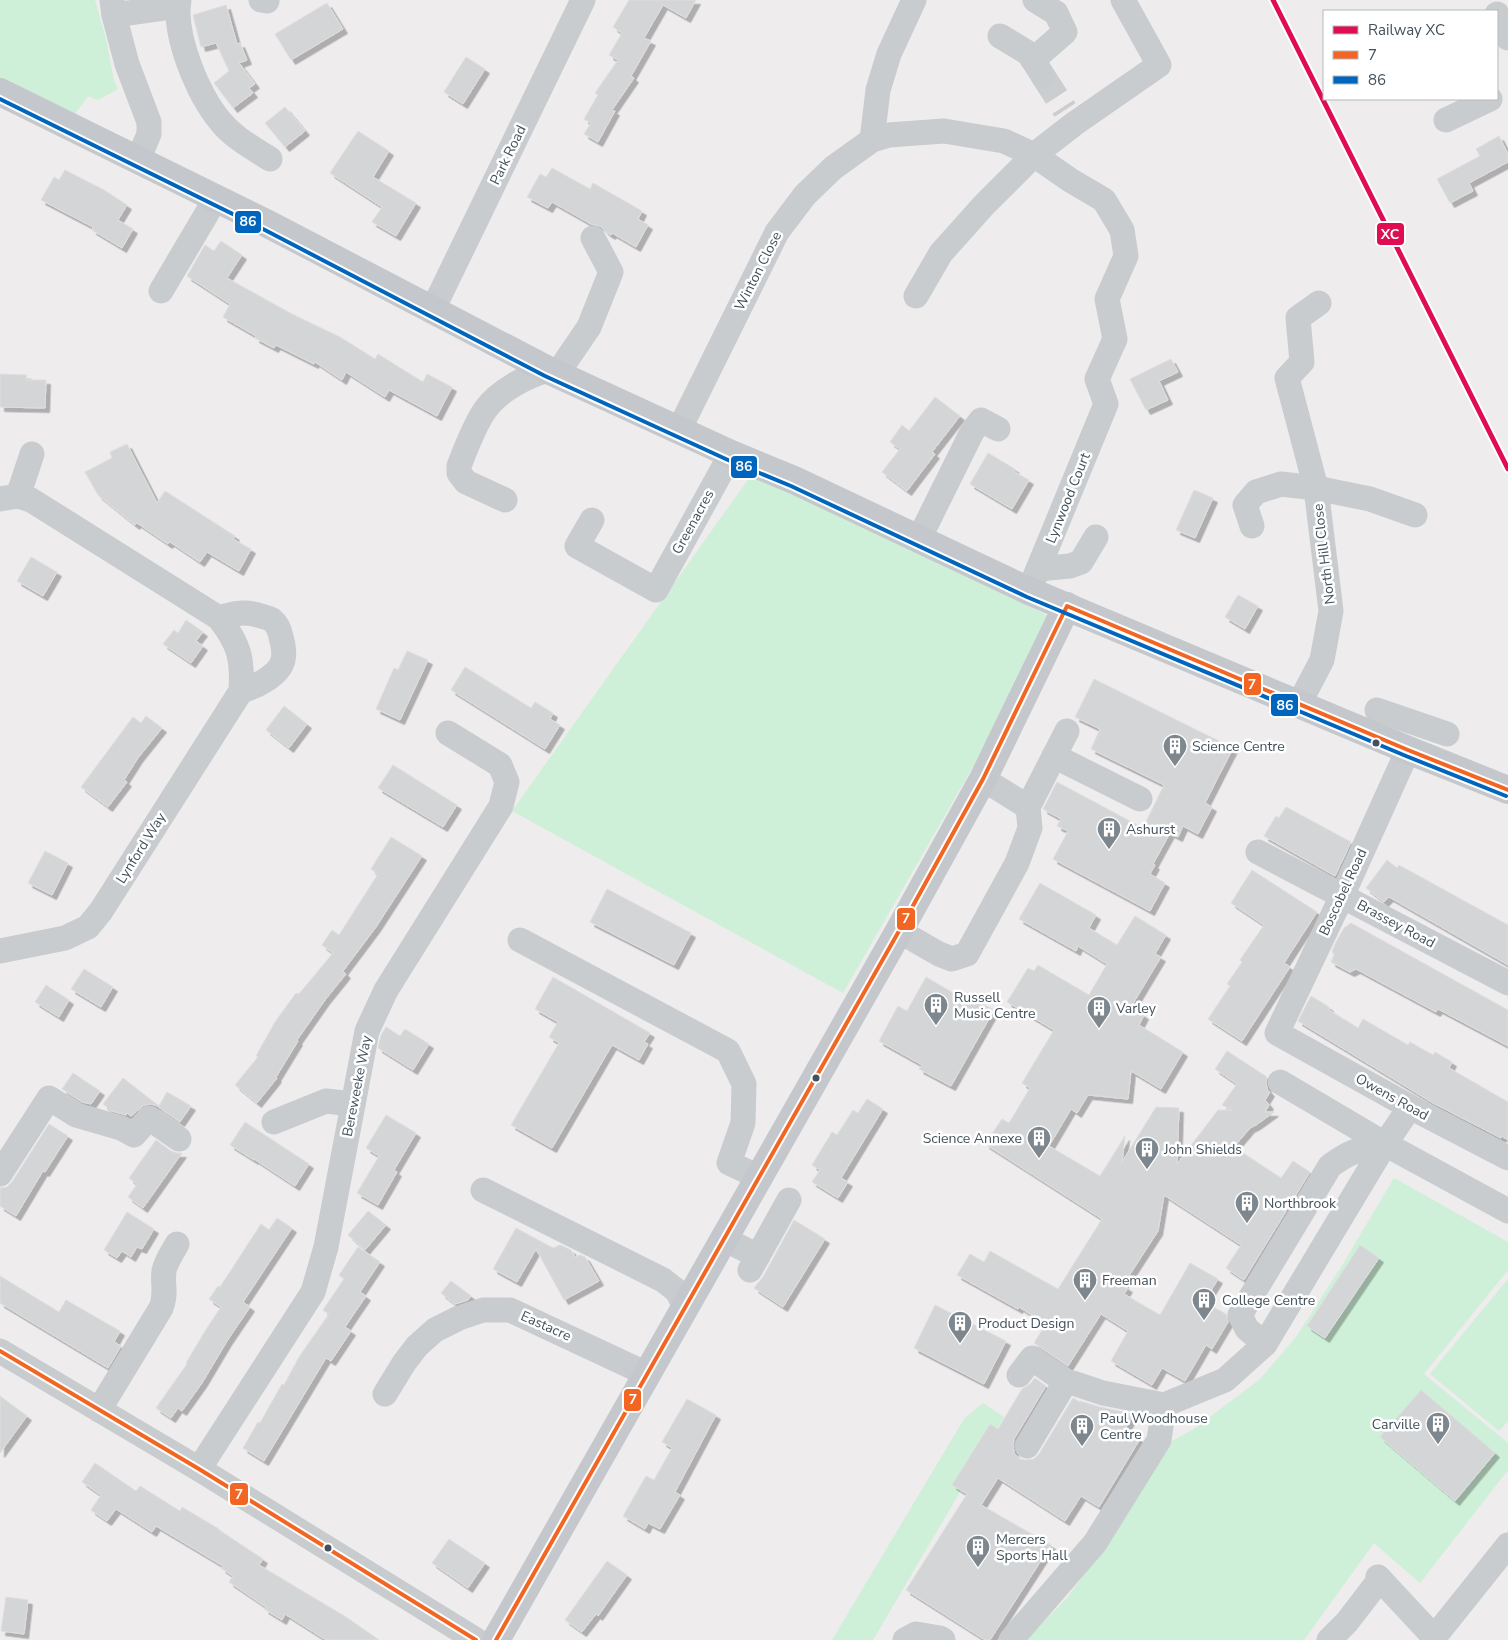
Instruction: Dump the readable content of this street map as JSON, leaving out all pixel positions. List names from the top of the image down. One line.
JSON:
{"streets":{"street":["Park Road","Winton Close","Lynwood Court","Greenacres","North Hill Close","Lynford Way","Boscobel Road","Brassey Road","Bereweeke Way","Owens Road","Eastacre"]},"crossings":[["Winton Close","Lynwood Court"],["Boscobel Road","Brassey Road"],["Boscobel Road","Owens Road"]],"places":{"building":["Science Centre","Ashurst","Russell Music Centre","Varley","Science Annexe","John Shields","Northbrook","Freeman","College Centre","Product Design","Carville","Paul Woodhouse Centre","Mercers Sports Hall"]},"lines":["rail line XC","transit line 86","transit line 7"],"legend":["Railway XC","7","86"]}
